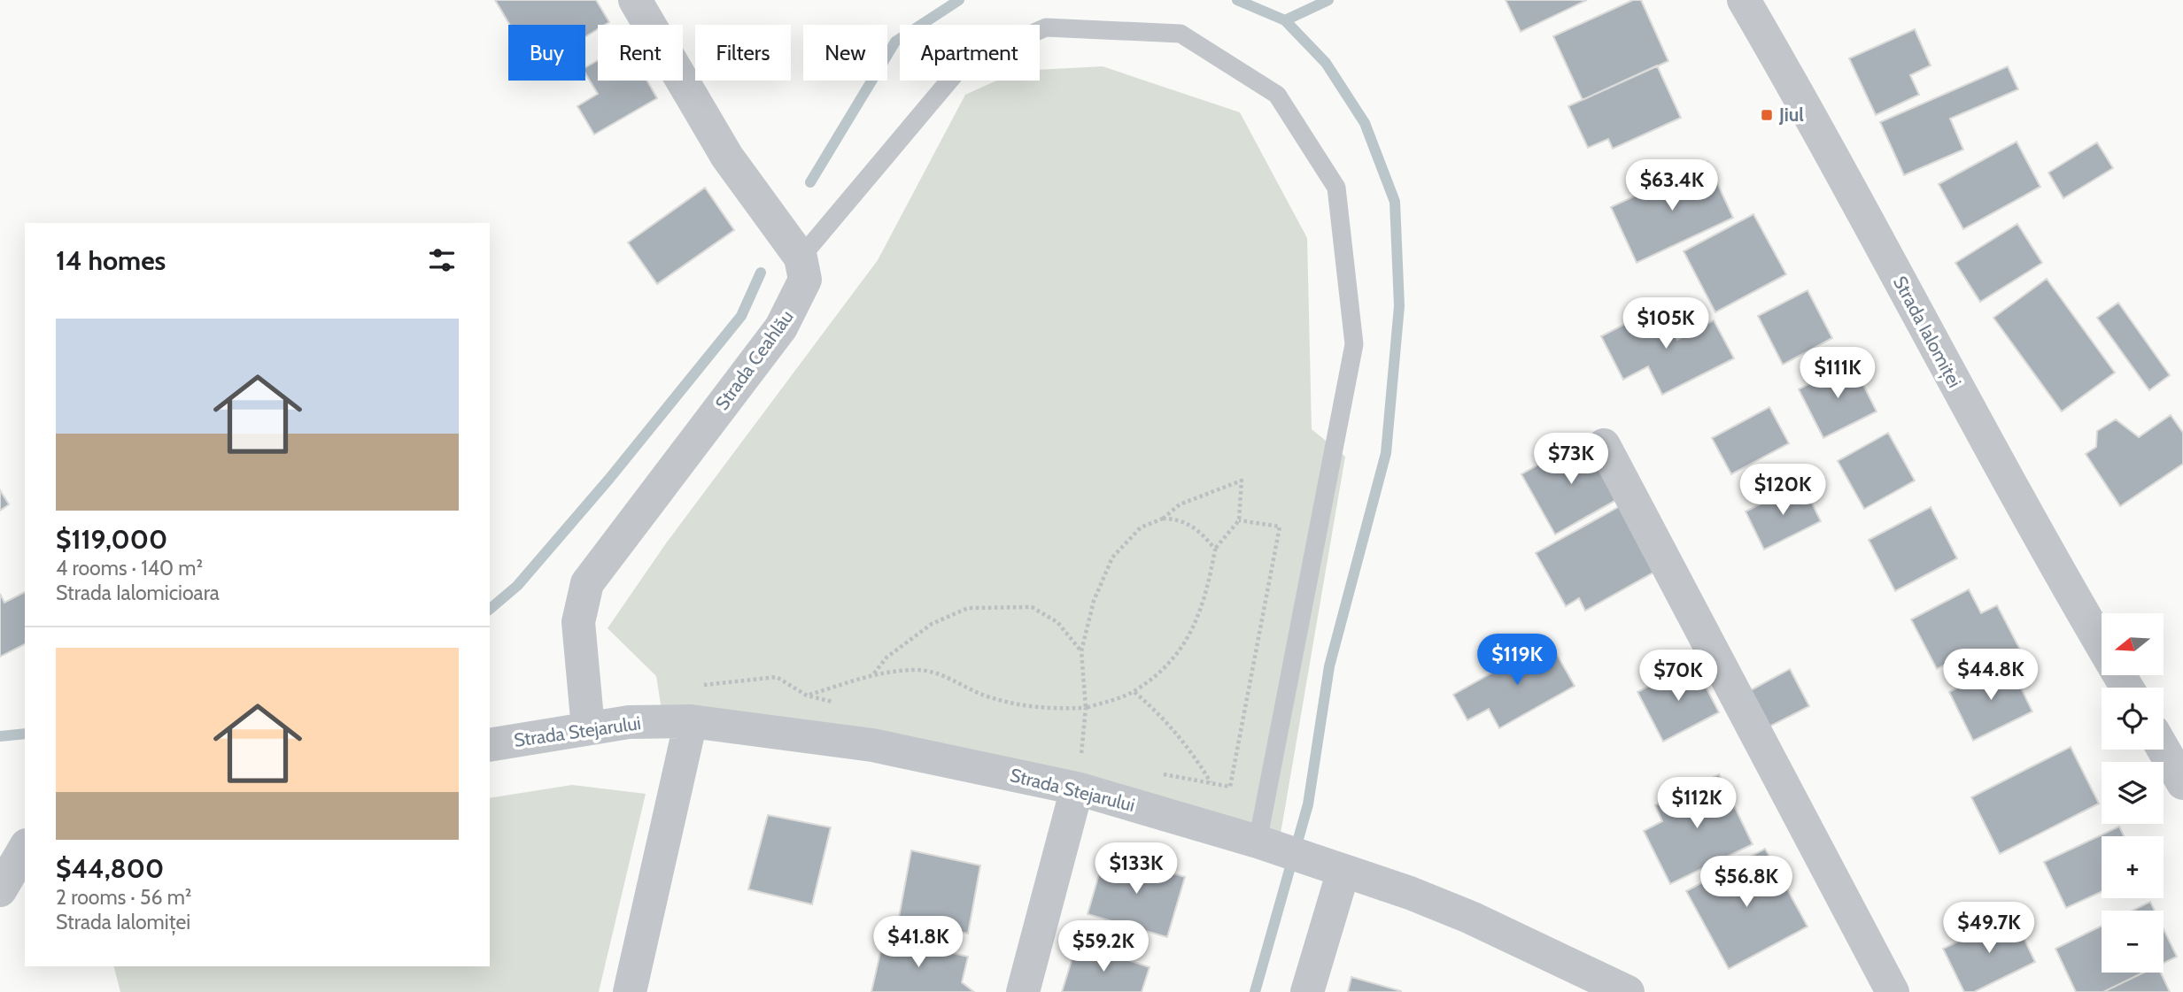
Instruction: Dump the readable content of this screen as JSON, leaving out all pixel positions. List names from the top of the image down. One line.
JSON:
{"streets":{"street":["Strada Ialomiței","Strada Ceahlău","Strada Stejarului"]},"crossings":[["Strada Ceahlău","Strada Stejarului"]],"places":{"transit":["Jiul"]},"north":"left","page":{"chip":["Buy","Rent","Filters","New","Apartment"],"price":["$63.4K","$105K","$111K","$73K","$120K","$119K","$44.8K","$70K","$112K","$133K","$56.8K","$49.7K","$41.8K","$59.2K"],"heading":"14 homes","list":[{"name":"$119,000","note":"4 rooms · 140 m² · Strada Ialomicioara"},{"name":"$44,800","note":"2 rooms · 56 m² · Strada Ialomiței"}],"map_buttons":["+","−"]}}
